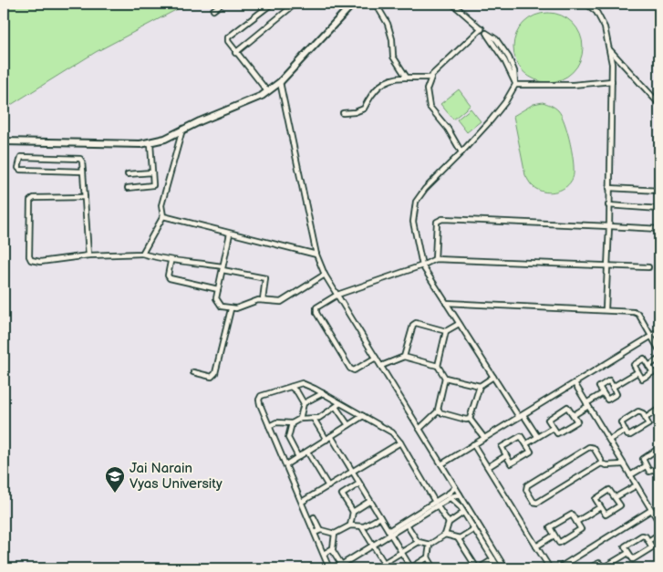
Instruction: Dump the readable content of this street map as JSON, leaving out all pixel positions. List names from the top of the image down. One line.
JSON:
{"places":{"school or university":["Jai Narain Vyas University"]}}
